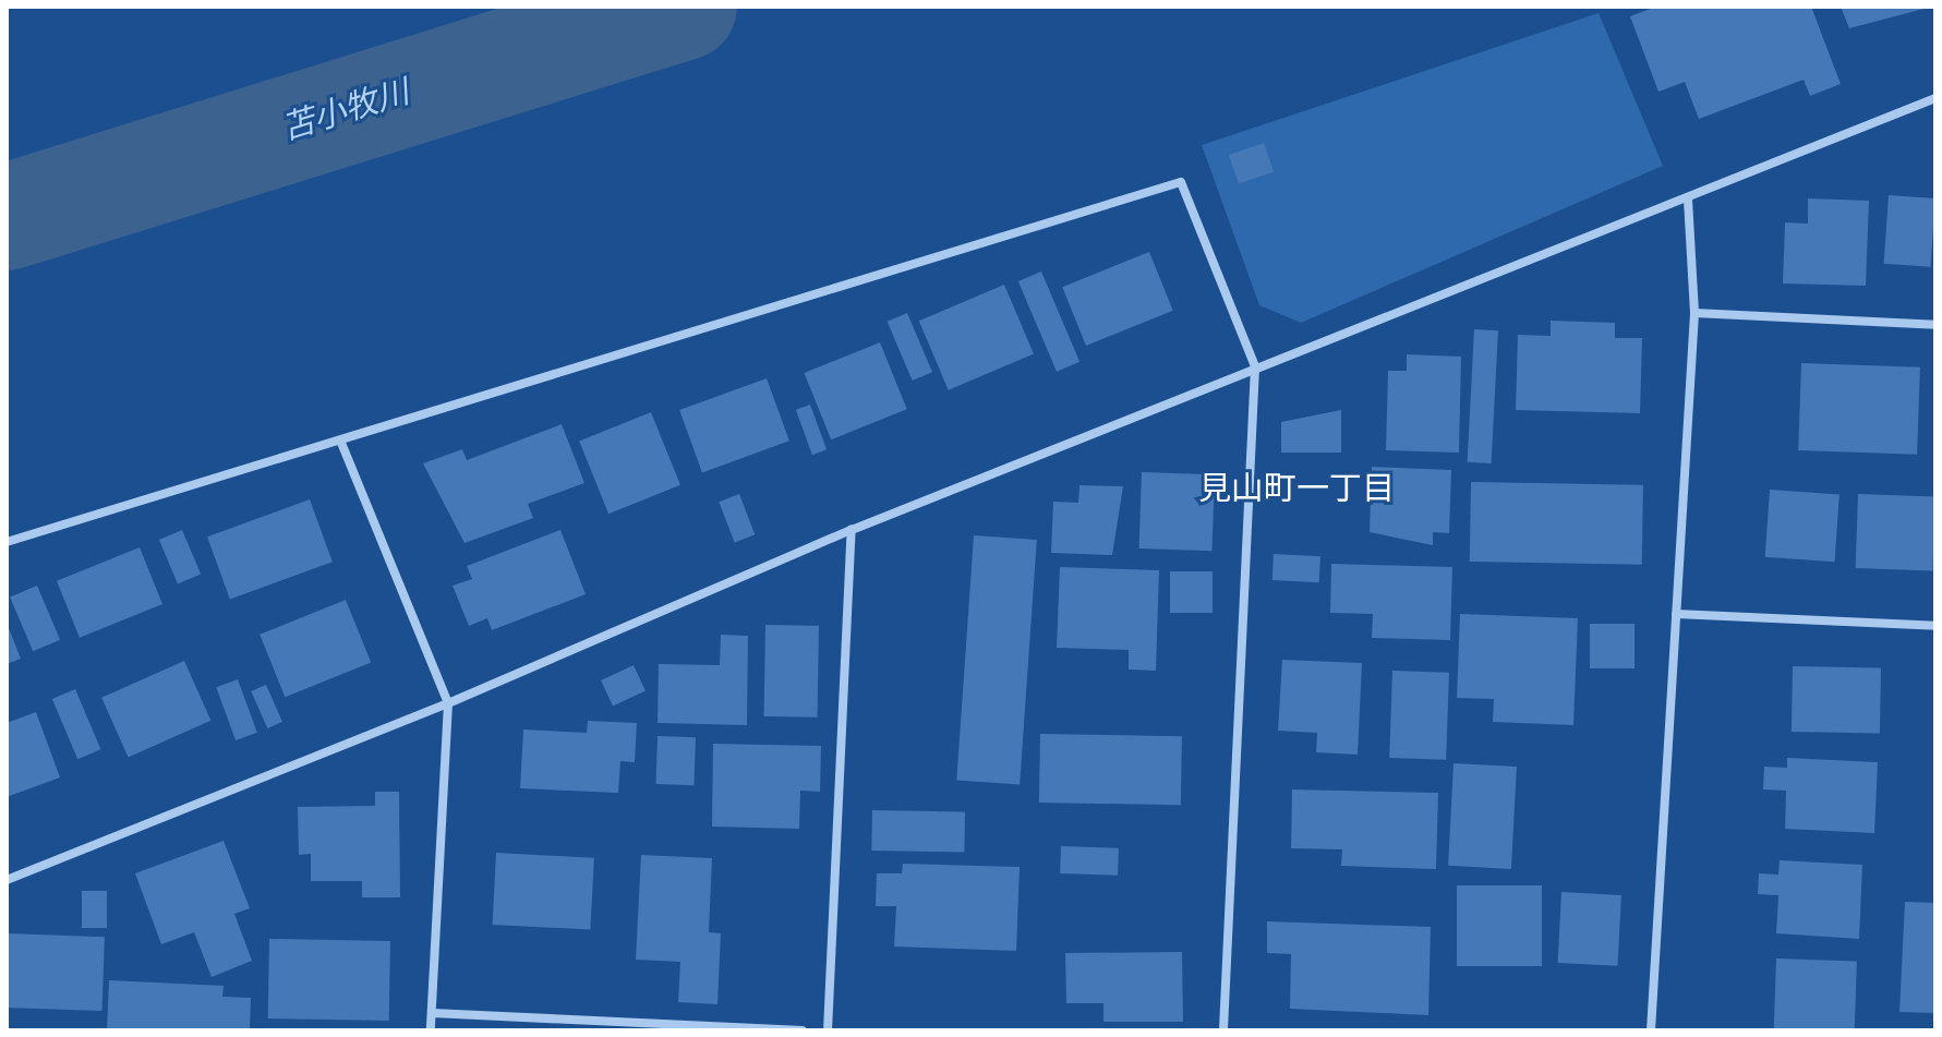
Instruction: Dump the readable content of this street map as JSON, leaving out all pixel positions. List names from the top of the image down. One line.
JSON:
{"districts":["見山町一丁目"],"water":["苫小牧川"]}
